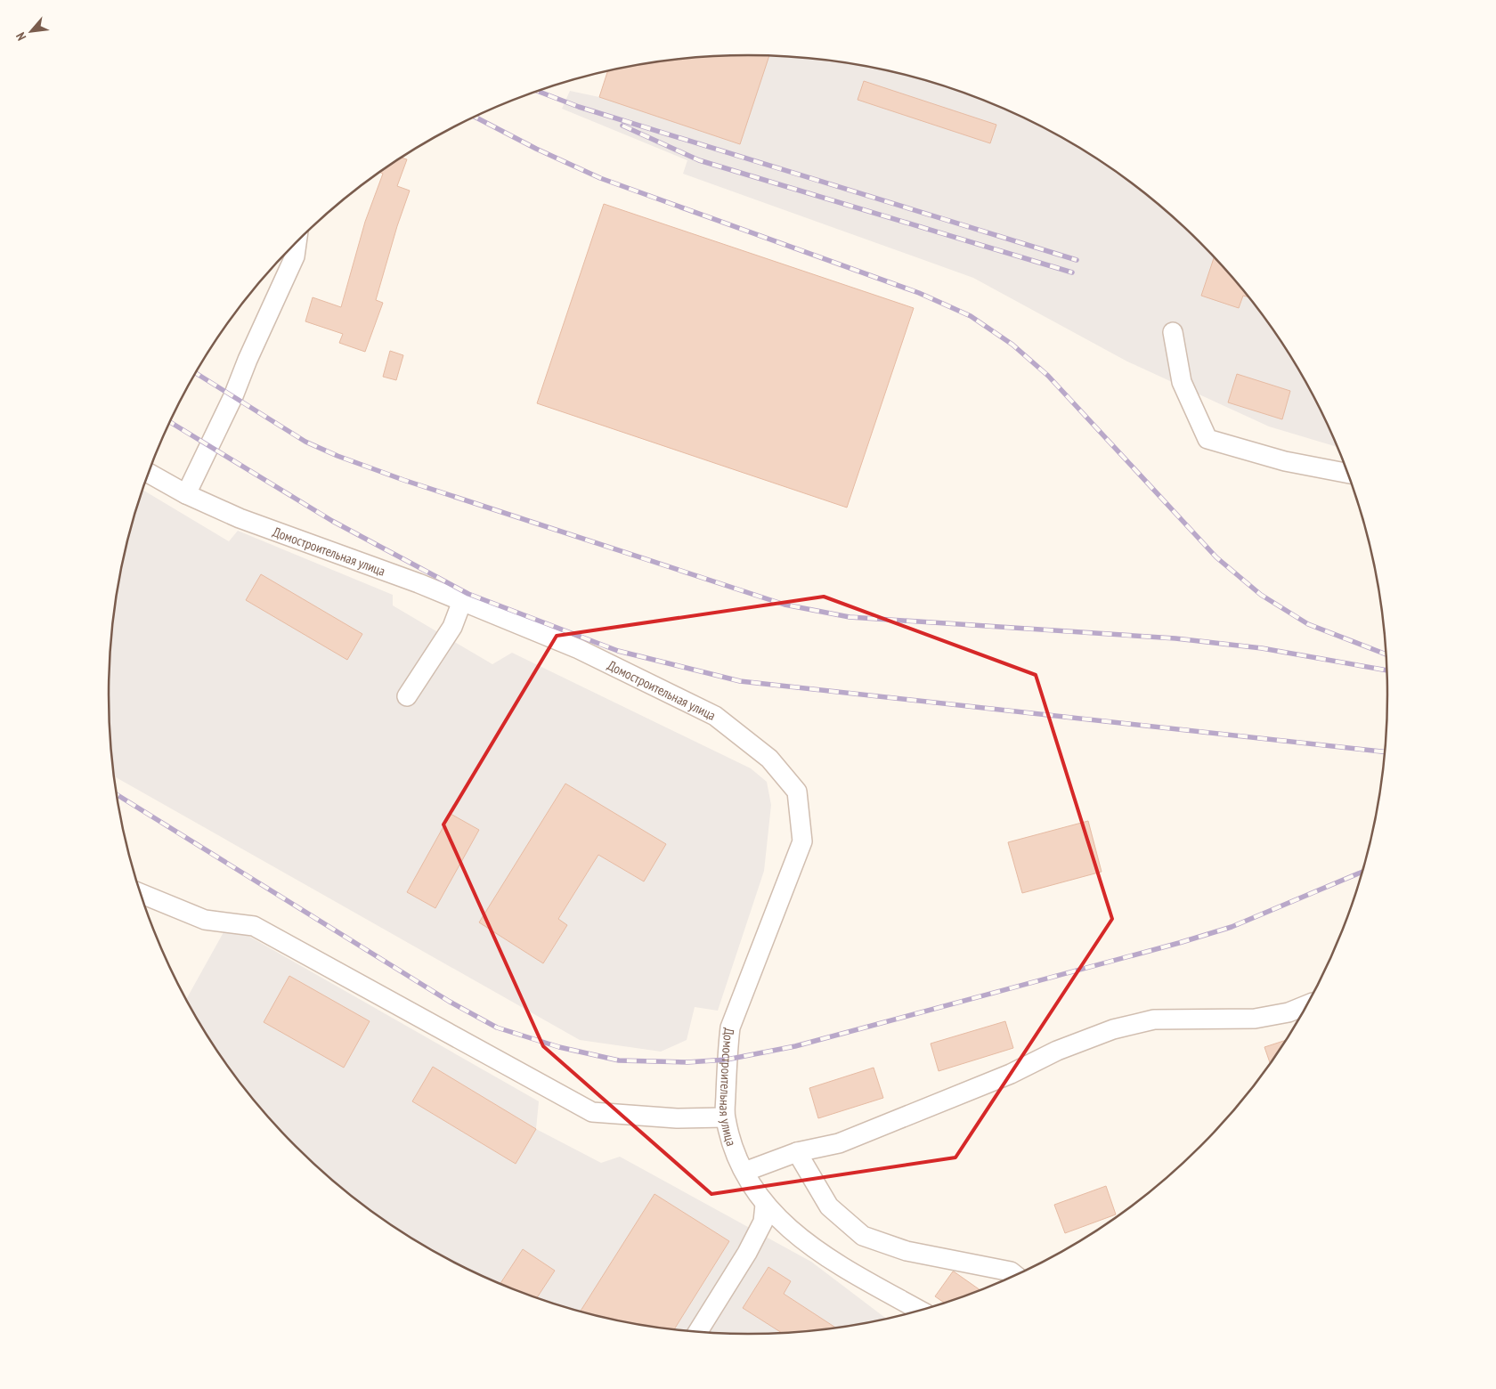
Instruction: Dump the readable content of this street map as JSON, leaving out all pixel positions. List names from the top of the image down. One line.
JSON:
{"streets":{"street":["Домостроительная улица"]},"north":"bottom left"}
